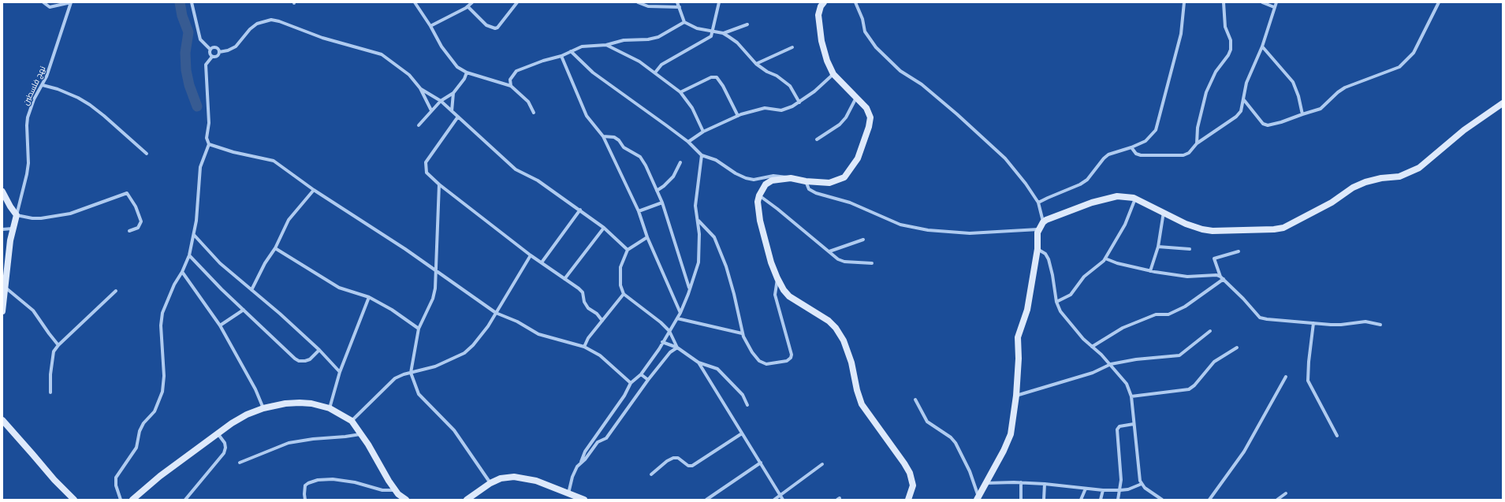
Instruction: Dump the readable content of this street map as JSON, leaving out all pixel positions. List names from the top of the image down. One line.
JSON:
{"streets":{"street":["نهج فلسطين"]}}
